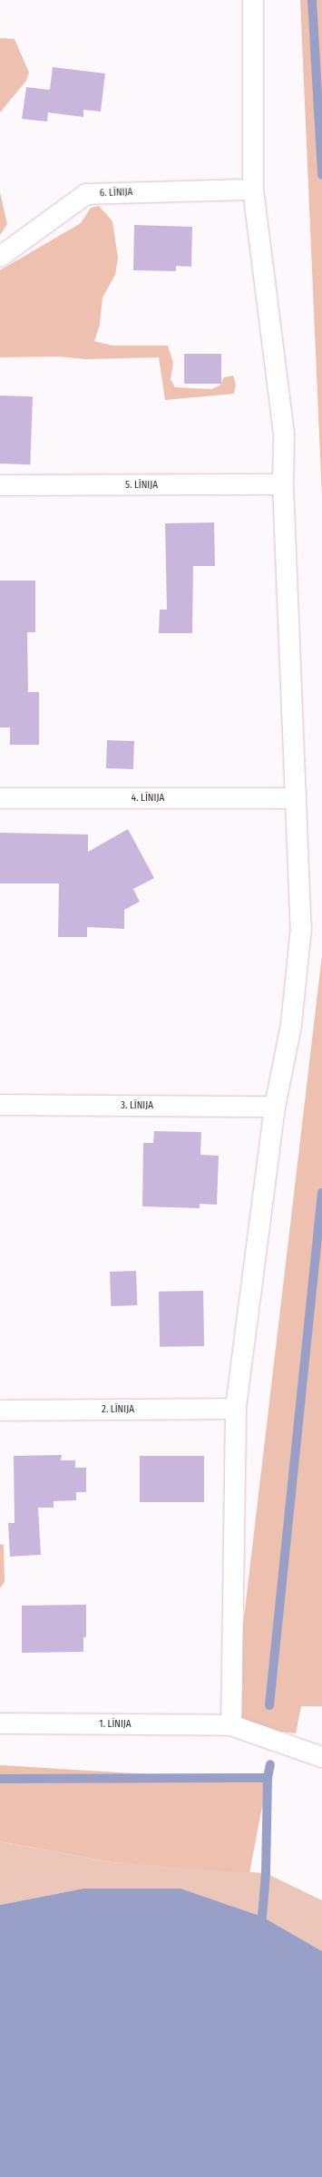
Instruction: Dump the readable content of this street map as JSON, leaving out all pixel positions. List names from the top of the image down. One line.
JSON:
{"streets":{"street":["6. LĪNIJA","5. LĪNIJA","4. LĪNIJA","3. LĪNIJA","2. LĪNIJA","1. LĪNIJA"]}}
